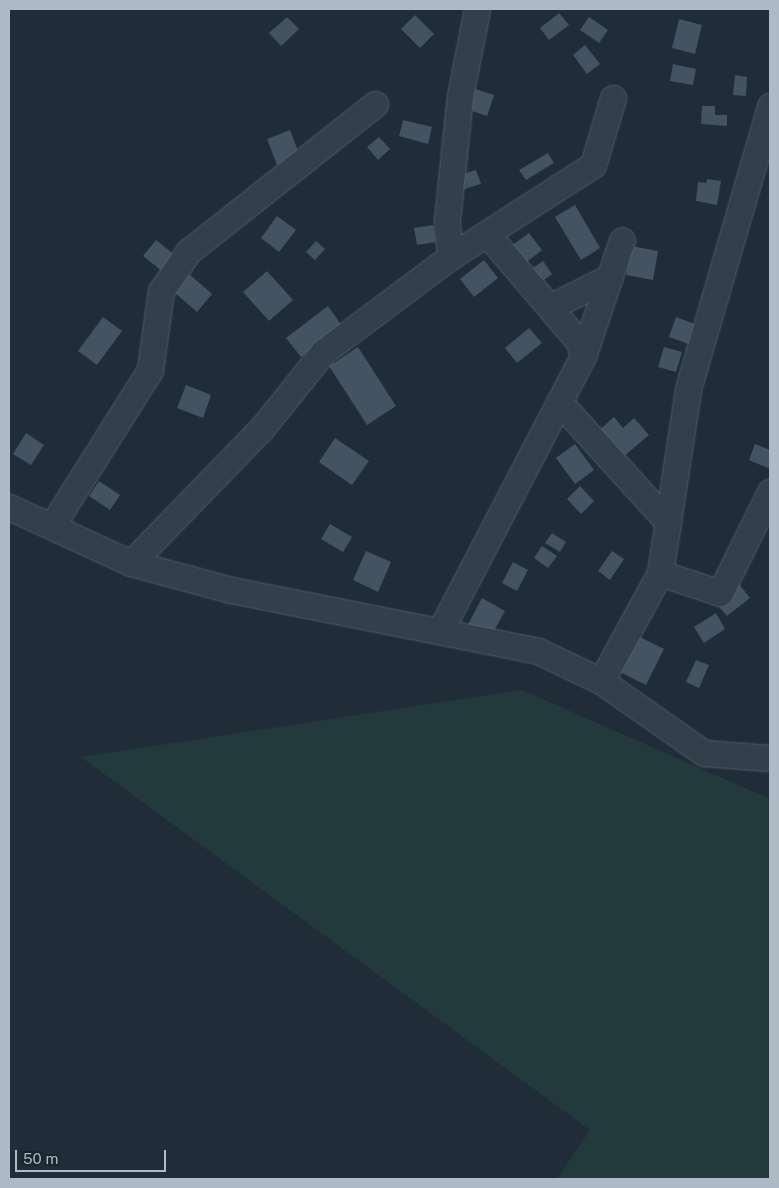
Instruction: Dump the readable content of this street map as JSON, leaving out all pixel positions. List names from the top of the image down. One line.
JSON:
{"scale_bar":"50 m"}
